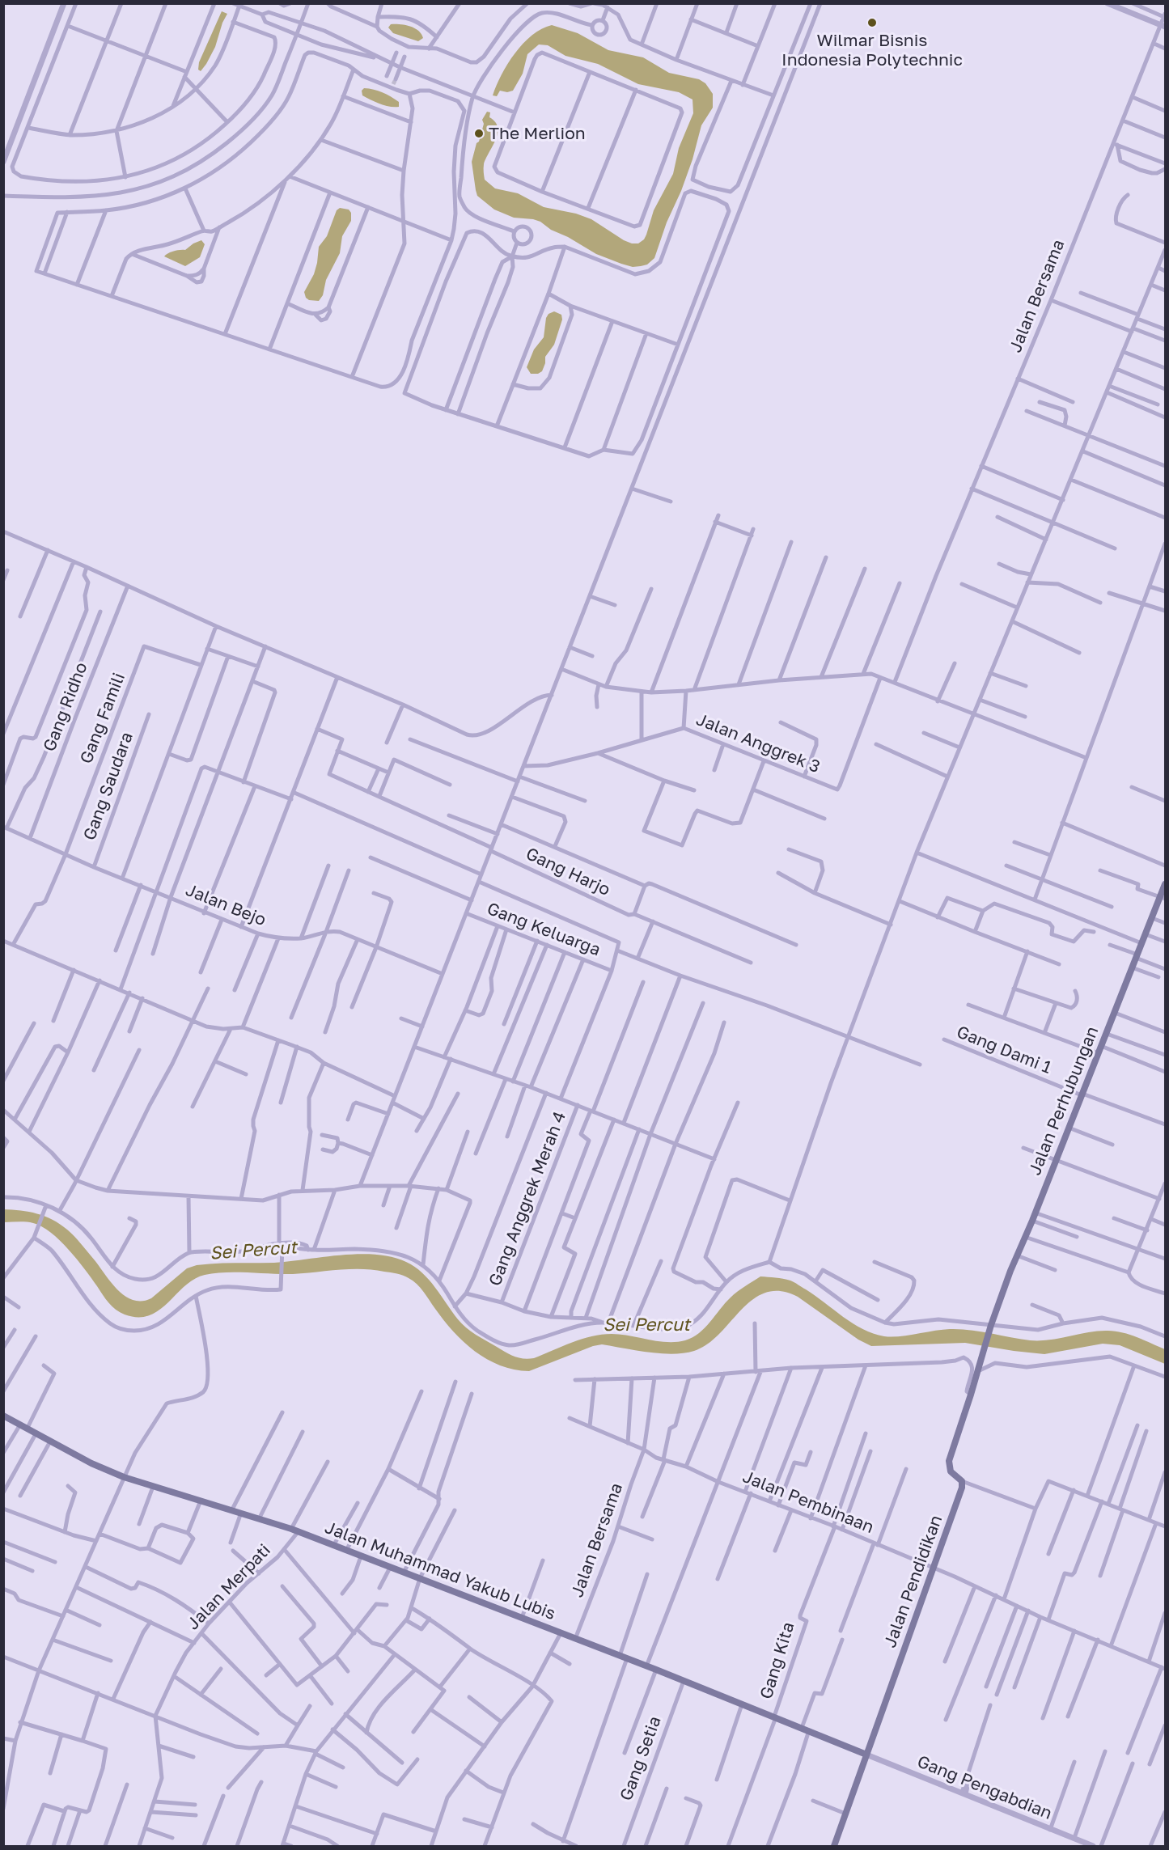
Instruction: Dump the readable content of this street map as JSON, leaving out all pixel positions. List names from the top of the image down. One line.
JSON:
{"streets":{"main road":["Jalan Perhubungan","Jalan Muhammad Yakub Lubis","Jalan Pendidikan"],"street":["Jalan Bersama","Gang Ridho","Gang Famili","Jalan Anggrek 3","Gang Saudara","Gang Harjo","Jalan Bejo","Gang Keluarga","Gang Dami 1","Gang Anggrek Merah 4","Jalan Pembinaan","Jalan Merpati","Gang Kita","Gang Setia","Gang Pengabdian"]},"crossings":[["Jalan Bersama","Jalan Pembinaan"],["Jalan Bersama","Jalan Muhammad Yakub Lubis"],["Gang Ridho","Jalan Bejo"],["Gang Famili","Jalan Bejo"],["Gang Saudara","Jalan Bejo"],["Gang Dami 1","Jalan Perhubungan"],["Jalan Pembinaan","Jalan Pendidikan"],["Jalan Pembinaan","Gang Kita"],["Jalan Muhammad Yakub Lubis","Jalan Pendidikan"],["Jalan Muhammad Yakub Lubis","Jalan Merpati"],["Jalan Muhammad Yakub Lubis","Gang Kita"],["Jalan Muhammad Yakub Lubis","Gang Setia"],["Jalan Muhammad Yakub Lubis","Gang Pengabdian"],["Jalan Pendidikan","Gang Pengabdian"]],"water":["Sei Percut"],"places":["Wilmar Bisnis Indonesia Polytechnic","The Merlion"]}
